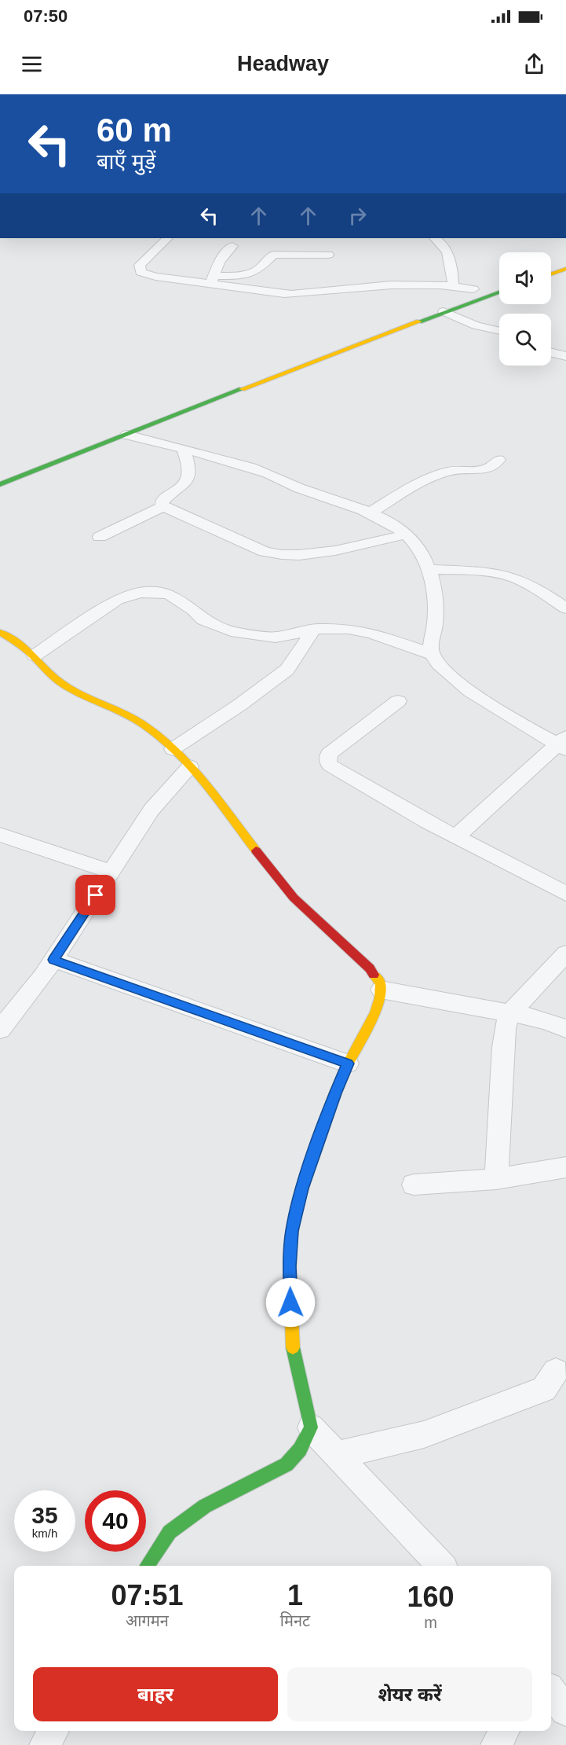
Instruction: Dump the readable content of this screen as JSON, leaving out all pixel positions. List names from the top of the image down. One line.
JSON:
{"page":{"status":"07:50","header":"Headway","turn":["60 m","बाएँ मुड़ें"],"speed":"35 km/h","limit":"40","eta":["07:51","आगमन","1","मिनट","160","m"],"buttons":["बाहर","शेयर करें"]}}
